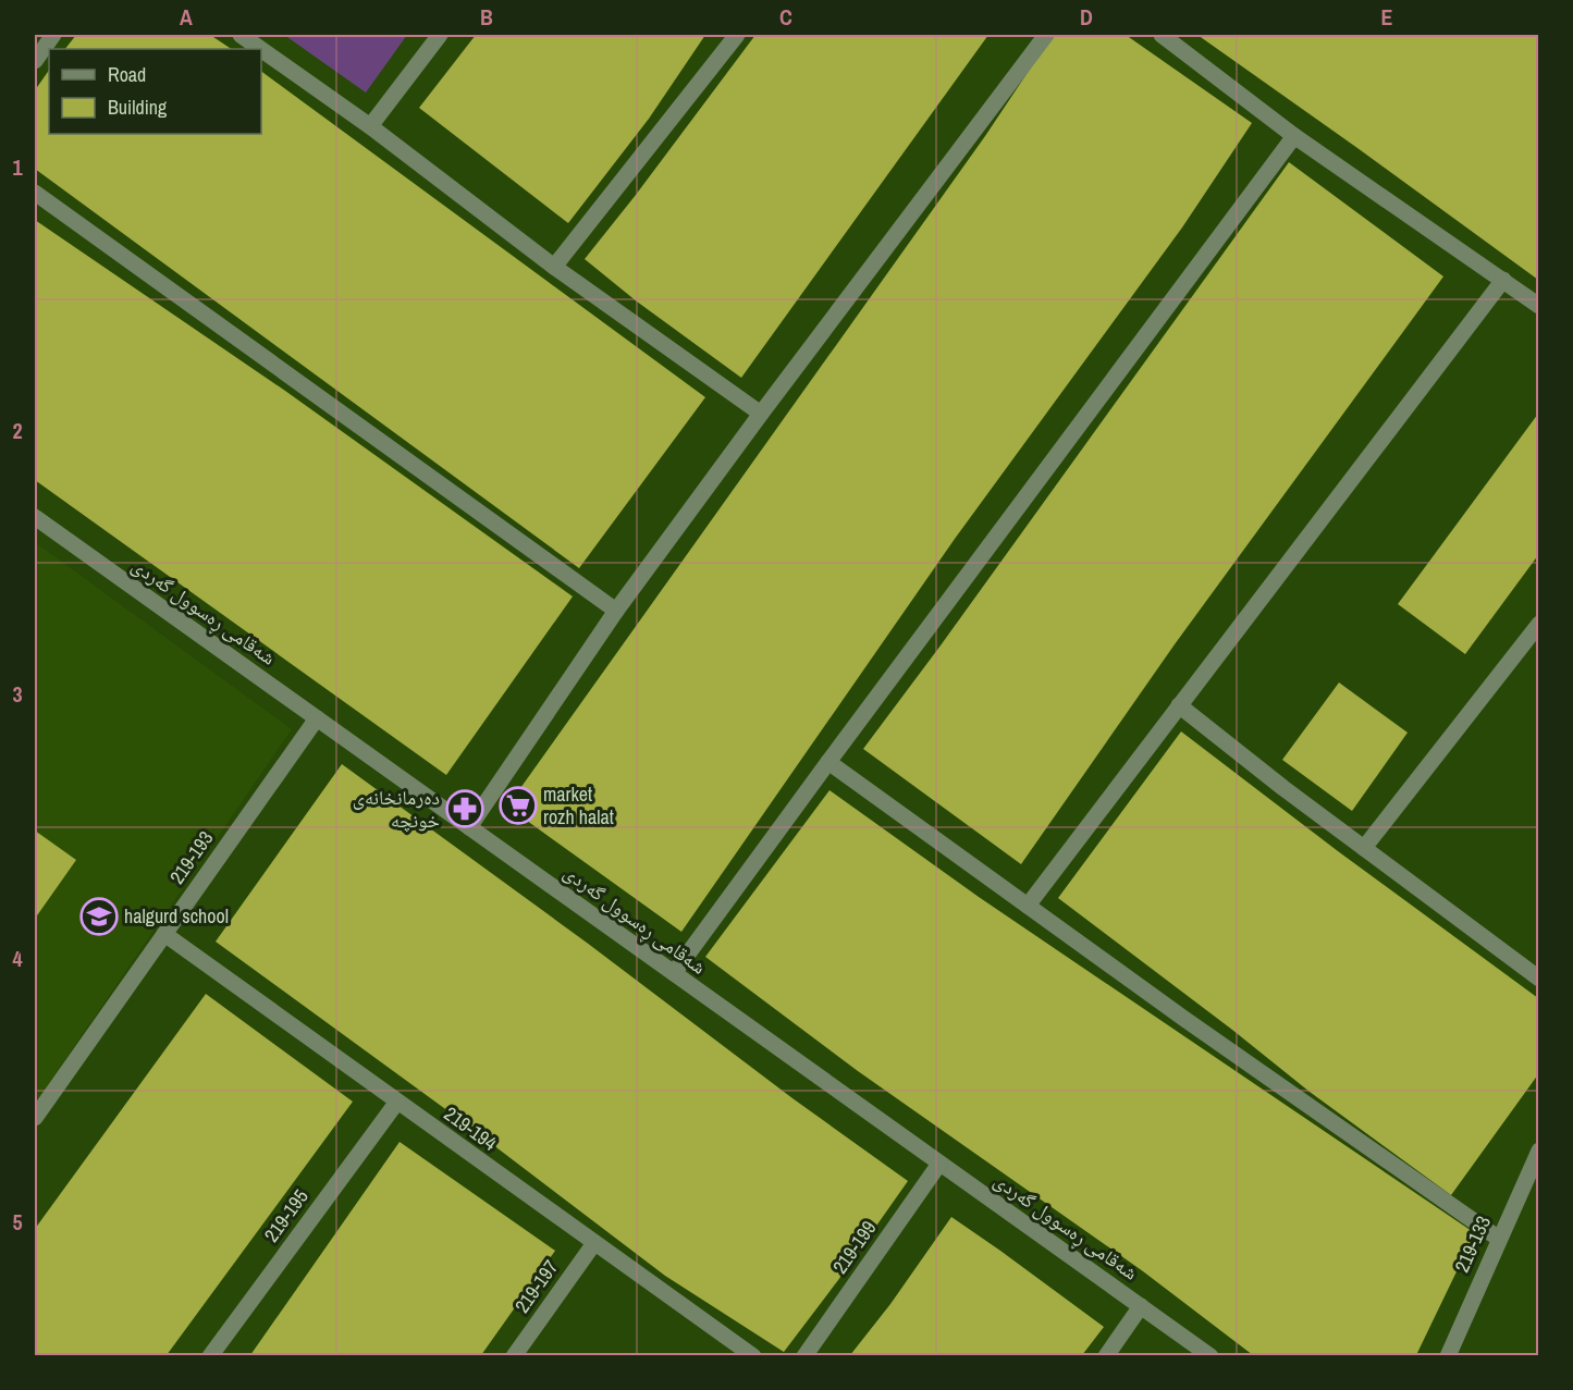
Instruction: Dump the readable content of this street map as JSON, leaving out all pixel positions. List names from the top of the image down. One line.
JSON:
{"streets":{"street":["شەقامی ڕەسوول گەردی","219-193","219-194","219-195","219-133","219-199","219-197"]},"crossings":[["شەقامی ڕەسوول گەردی","219-193"],["شەقامی ڕەسوول گەردی","219-199"],["219-193","219-194"],["219-194","219-195"],["219-194","219-197"]],"places":{"supermarket":["market rozh halat"],"pharmacy":["دەرمانخانەی خونچە"],"school or university":["halgurd school"]},"legend":["Road","Building"],"grid":{"columns":["A","B","C","D","E"],"rows":["1","2","3","4","5"]}}
